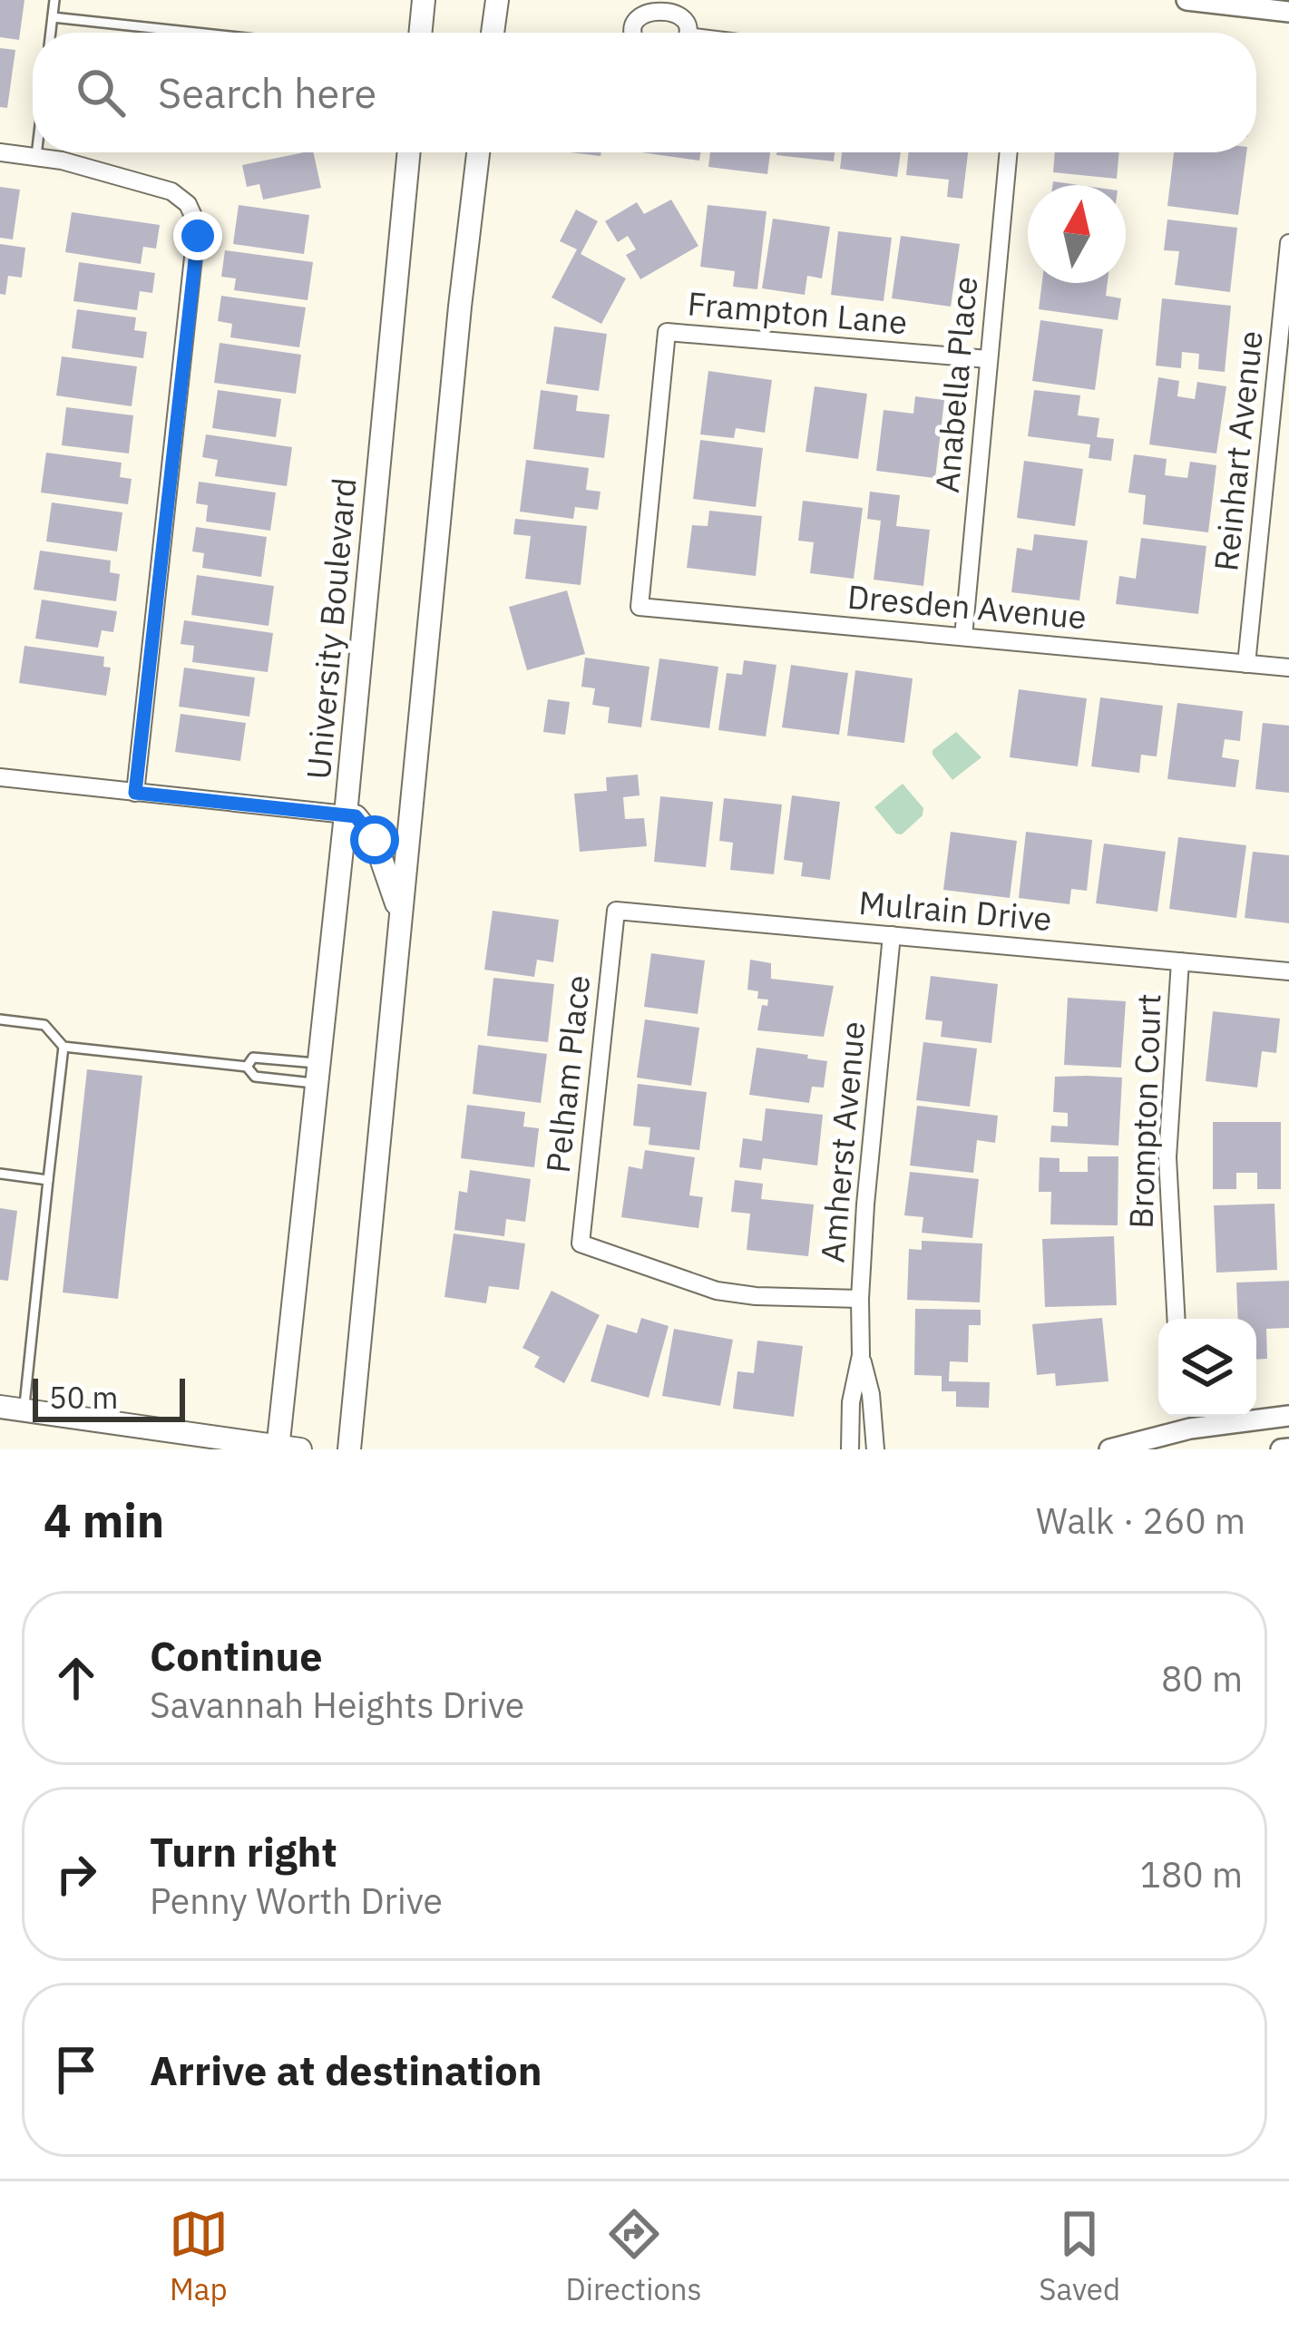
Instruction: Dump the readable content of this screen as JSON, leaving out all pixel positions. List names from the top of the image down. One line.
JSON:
{"streets":{"main road":["University Boulevard"],"street":["Frampton Lane","Anabella Place","Reinhart Avenue","Dresden Avenue","Mulrain Drive","Pelham Place","Brompton Court","Amherst Avenue"]},"crossings":[["Frampton Lane","Anabella Place"],["Frampton Lane","Dresden Avenue"],["Anabella Place","Dresden Avenue"],["Reinhart Avenue","Dresden Avenue"],["Mulrain Drive","Pelham Place"],["Mulrain Drive","Brompton Court"],["Mulrain Drive","Amherst Avenue"],["Pelham Place","Amherst Avenue"]],"scale_bar":"50 m","north":"top","page":{"search":"Search here","scale":"50 m","heading":["4 min","Walk · 260 m"],"list":[["Continue","Savannah Heights Drive","80 m"],["Turn right","Penny Worth Drive","180 m"],"Arrive at destination"],"nav":["Map","Directions","Saved"]}}
